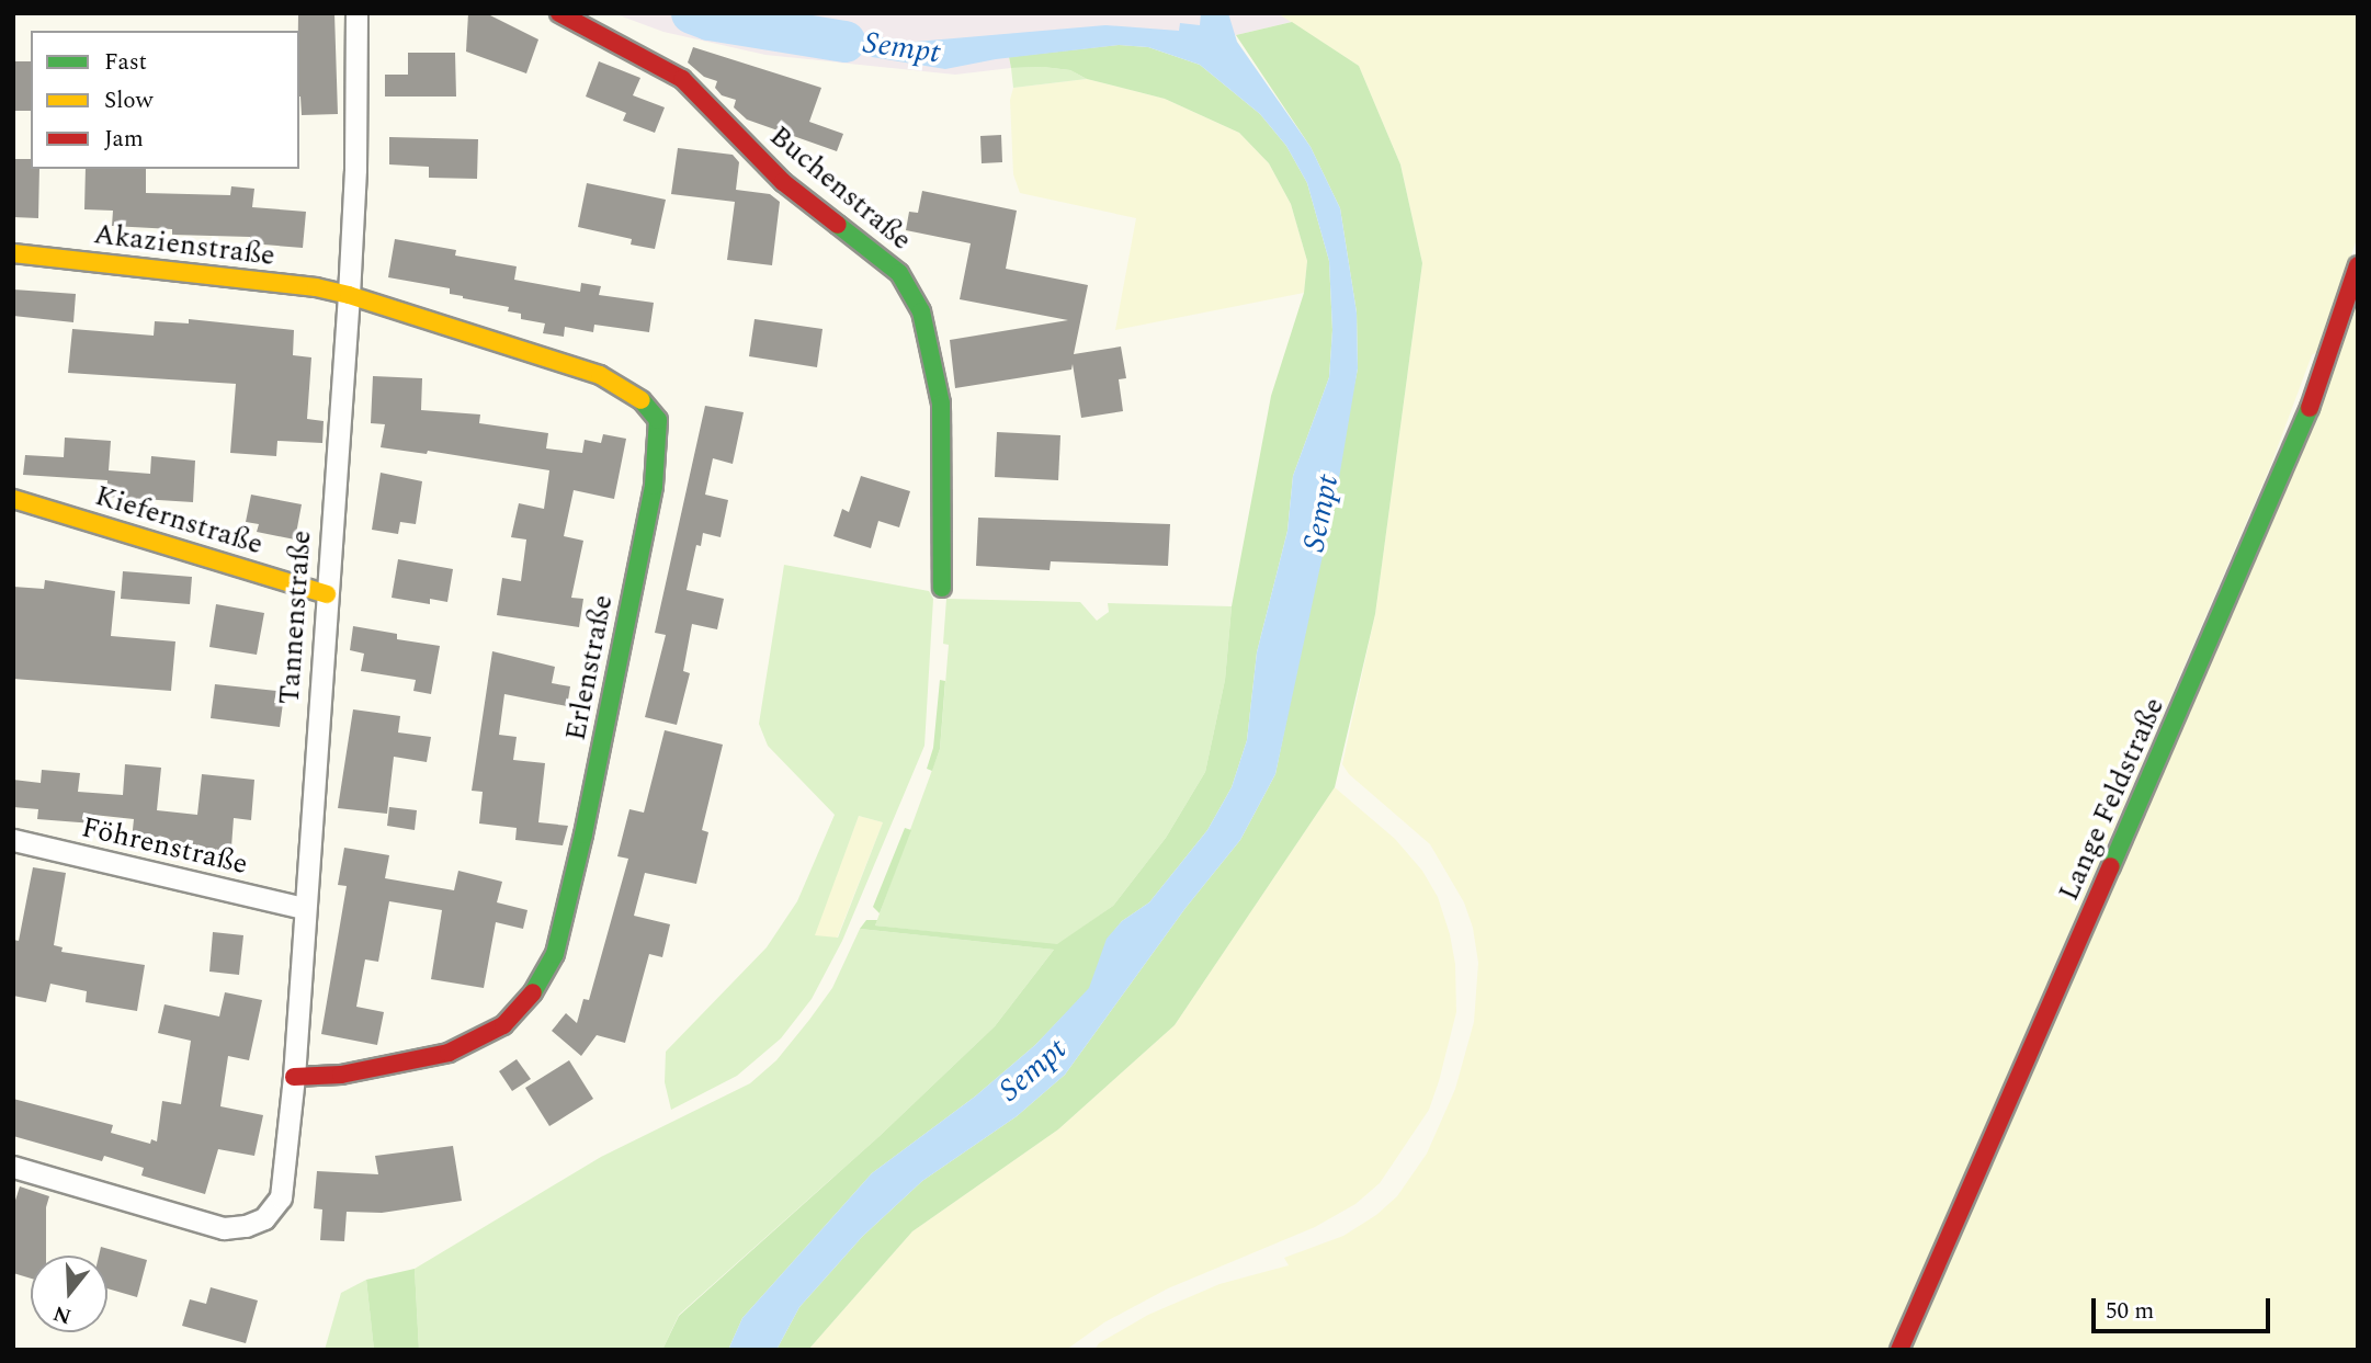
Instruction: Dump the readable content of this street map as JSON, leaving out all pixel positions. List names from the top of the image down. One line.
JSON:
{"streets":{"street":["Buchenstraße","Akazienstraße","Kiefernstraße","Tannenstraße","Erlenstraße","Lange Feldstraße","Föhrenstraße"]},"crossings":[["Akazienstraße","Tannenstraße"],["Akazienstraße","Erlenstraße"],["Kiefernstraße","Tannenstraße"],["Tannenstraße","Erlenstraße"],["Tannenstraße","Föhrenstraße"]],"water":["Sempt"],"legend":["Fast","Slow","Jam"],"scale_bar":"50 m","north":"bottom"}
